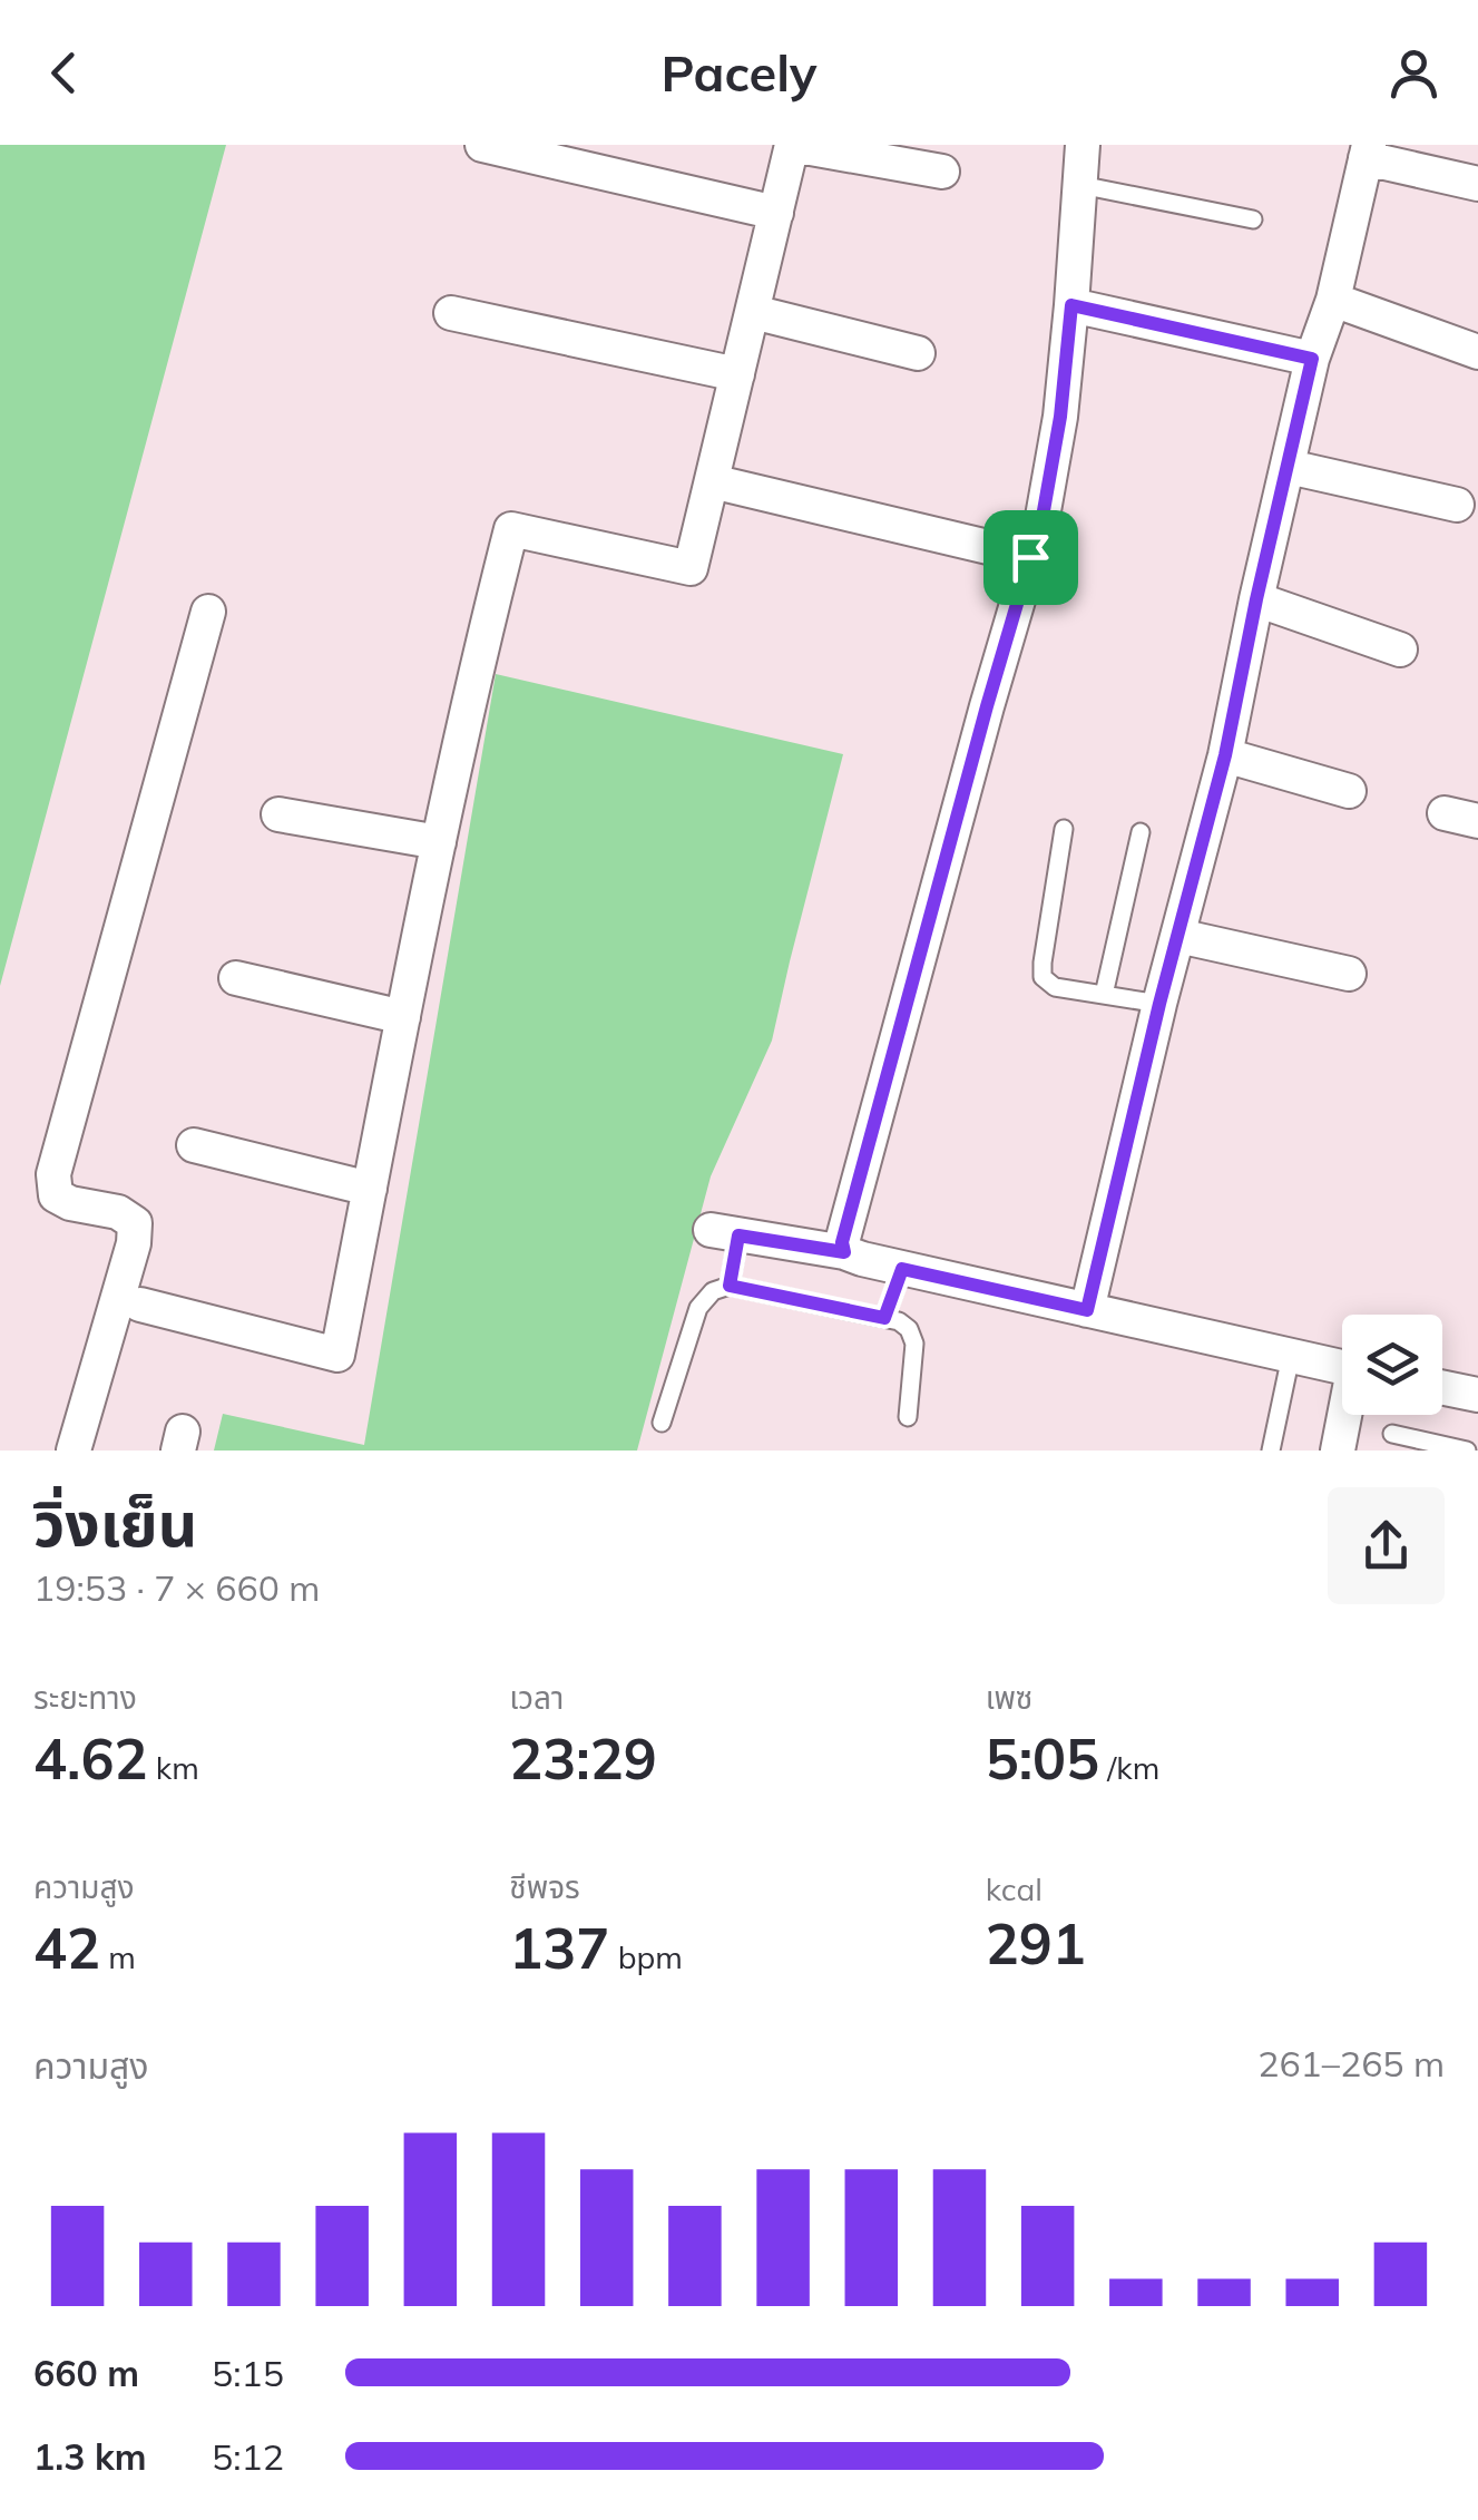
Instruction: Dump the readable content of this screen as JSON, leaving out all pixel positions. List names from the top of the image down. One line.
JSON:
{"page":{"header":"Pacely","heading":["วิ่งเย็น","19:53 · 7 × 660 m"],"stats":[["ระยะทาง","4.62 km"],["เวลา","23:29"],["เพซ","5:05 /km"],["ความสูง","42 m"],["ชีพจร","137 bpm"],["kcal","291"]],"chart":["ความสูง","261–265 m"],"list":[{"name":"660 m","note":"5:15"},{"name":"1.3 km","note":"5:12"}]}}
